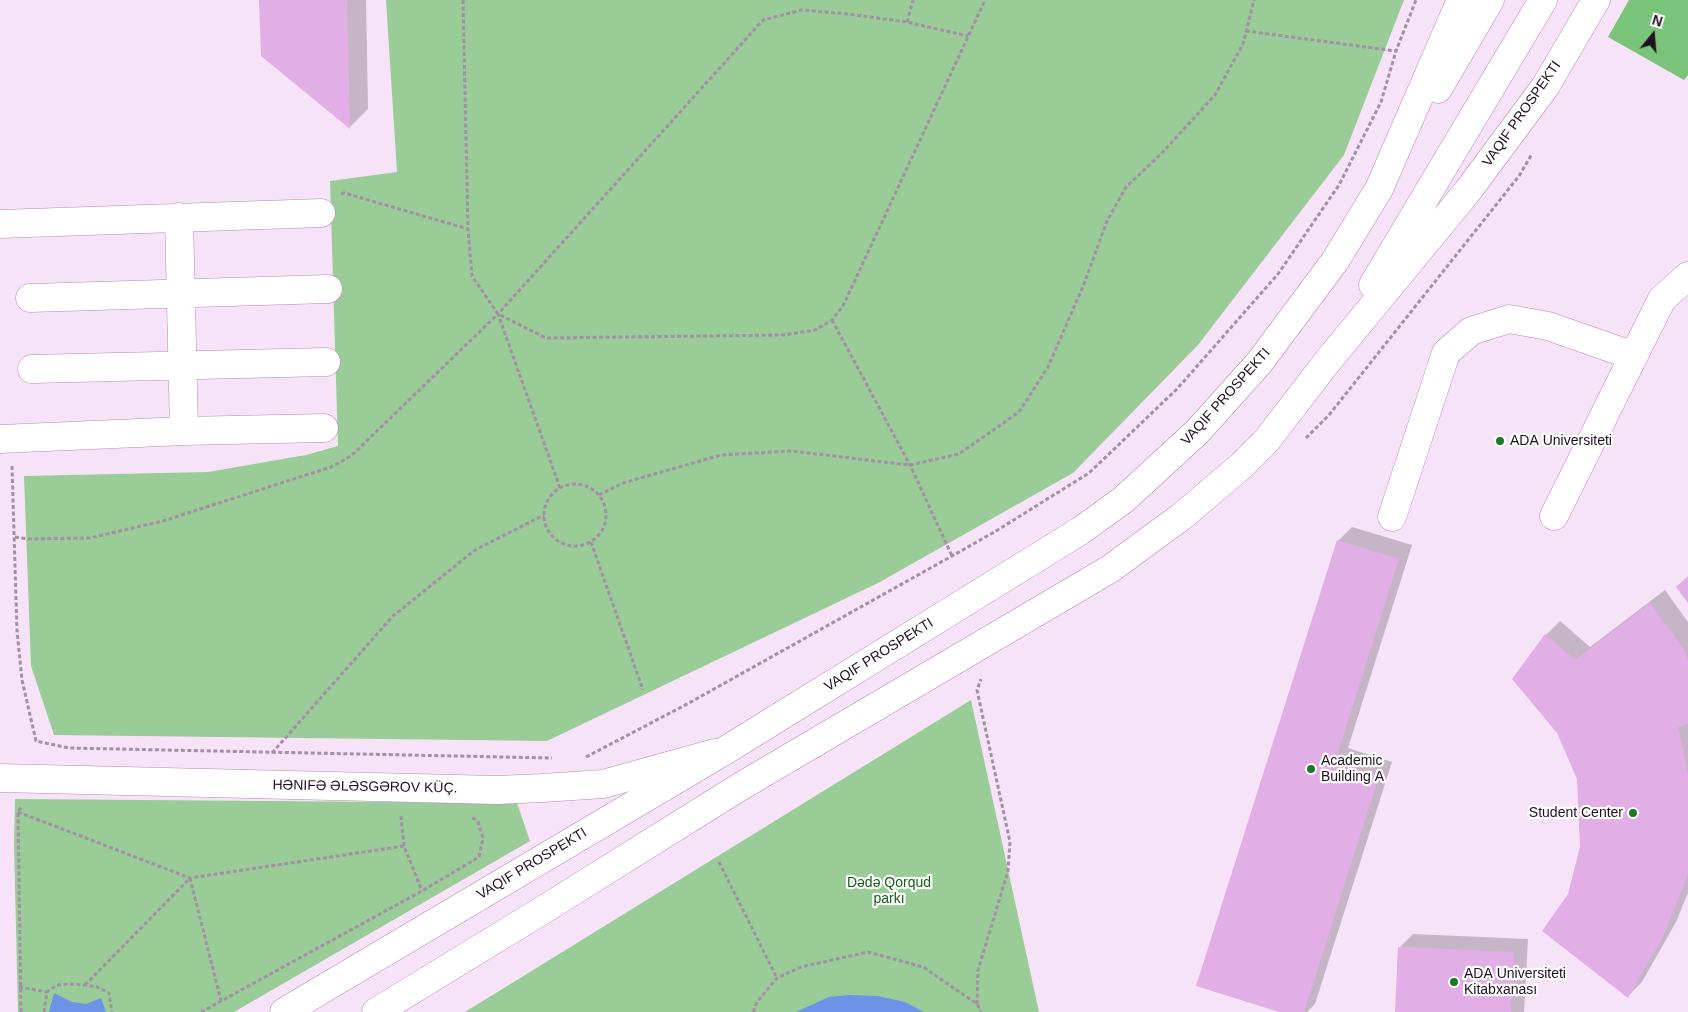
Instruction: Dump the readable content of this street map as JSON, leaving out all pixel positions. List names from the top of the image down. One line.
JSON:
{"streets":{"main road":["VAQIF PROSPEKTI","HƏNIFƏ ƏLƏSGƏROV KÜÇ."]},"crossings":[["VAQIF PROSPEKTI","HƏNIFƏ ƏLƏSGƏROV KÜÇ."]],"parks":["Dədə Qorqud parkı"],"places":["ADA Universiteti","Academic Building A","Student Center","ADA Universiteti Kitabxanası"],"north":"top"}
